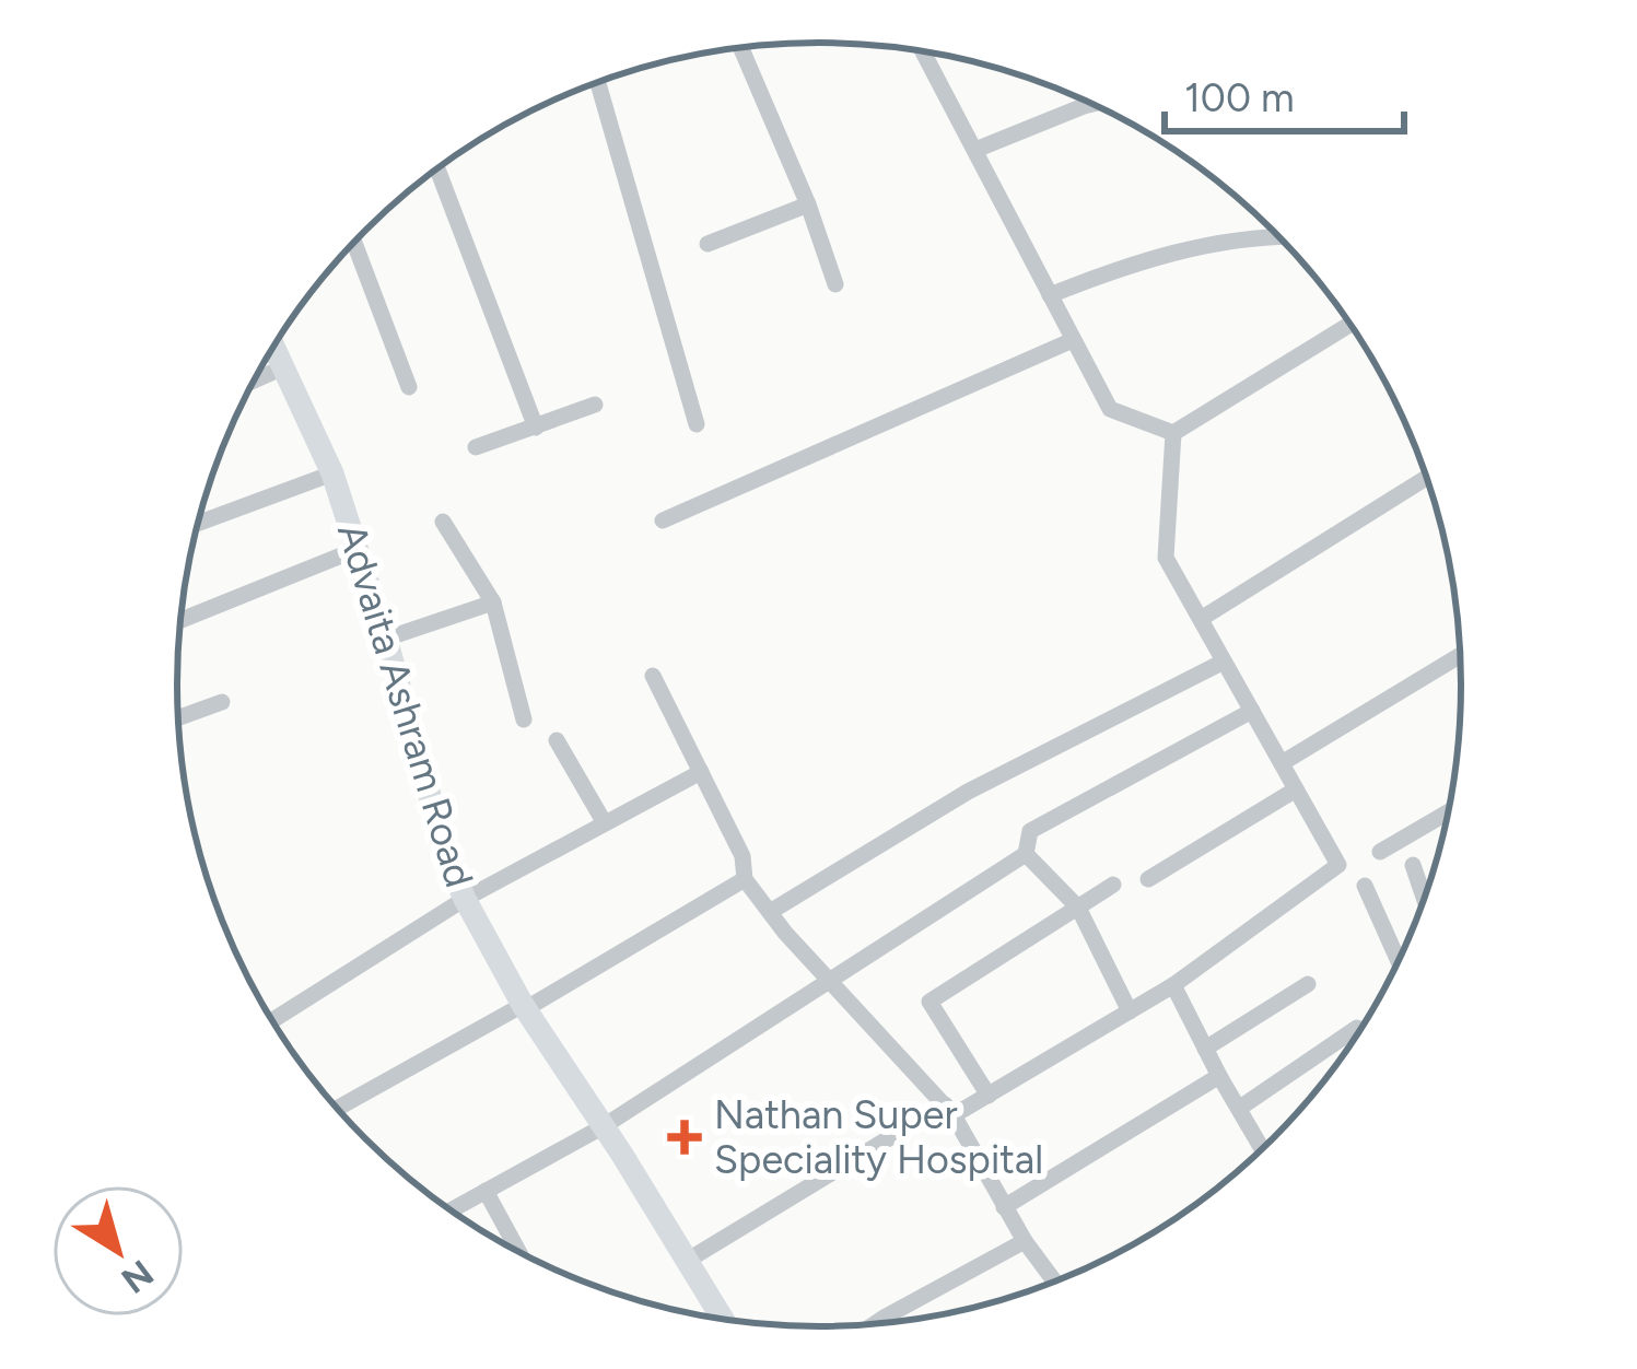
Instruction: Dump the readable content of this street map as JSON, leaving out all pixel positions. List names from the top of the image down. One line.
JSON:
{"streets":{"street":["Advaita Ashram Road"]},"places":{"health":["Nathan Super Speciality Hospital"]},"scale_bar":"100 m","north":"bottom right"}
